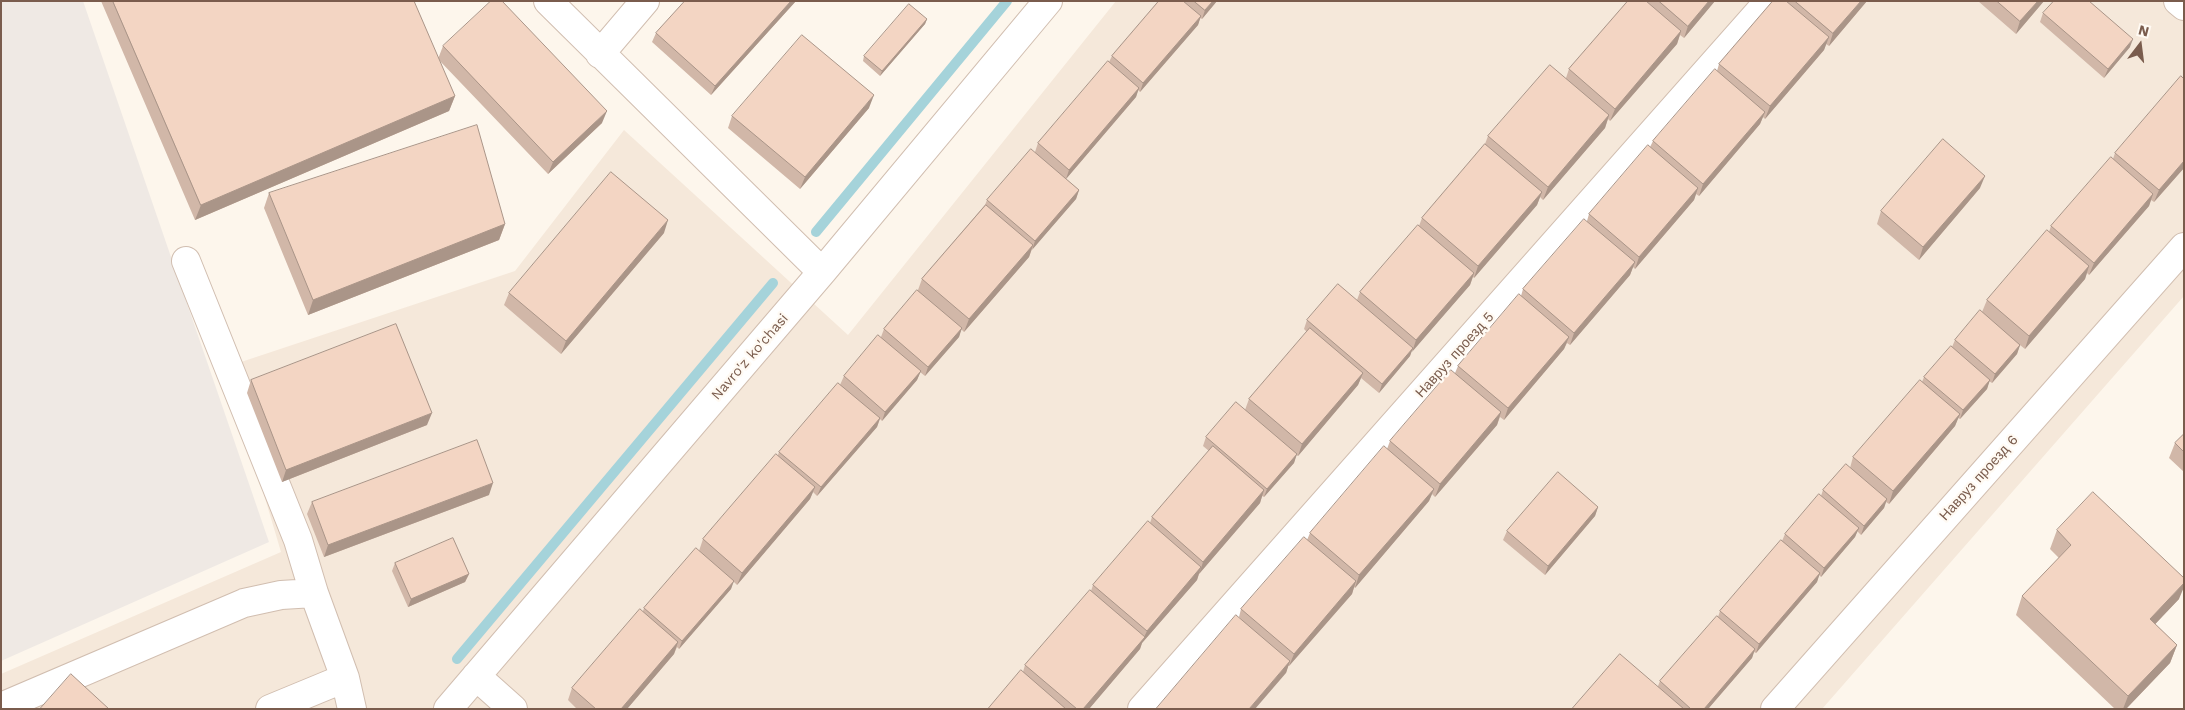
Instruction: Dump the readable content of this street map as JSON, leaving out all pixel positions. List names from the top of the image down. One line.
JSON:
{"streets":{"street":["Навруз проезд 5","Navro'z ko'chasi","Навруз проезд 6"]},"north":"top"}
